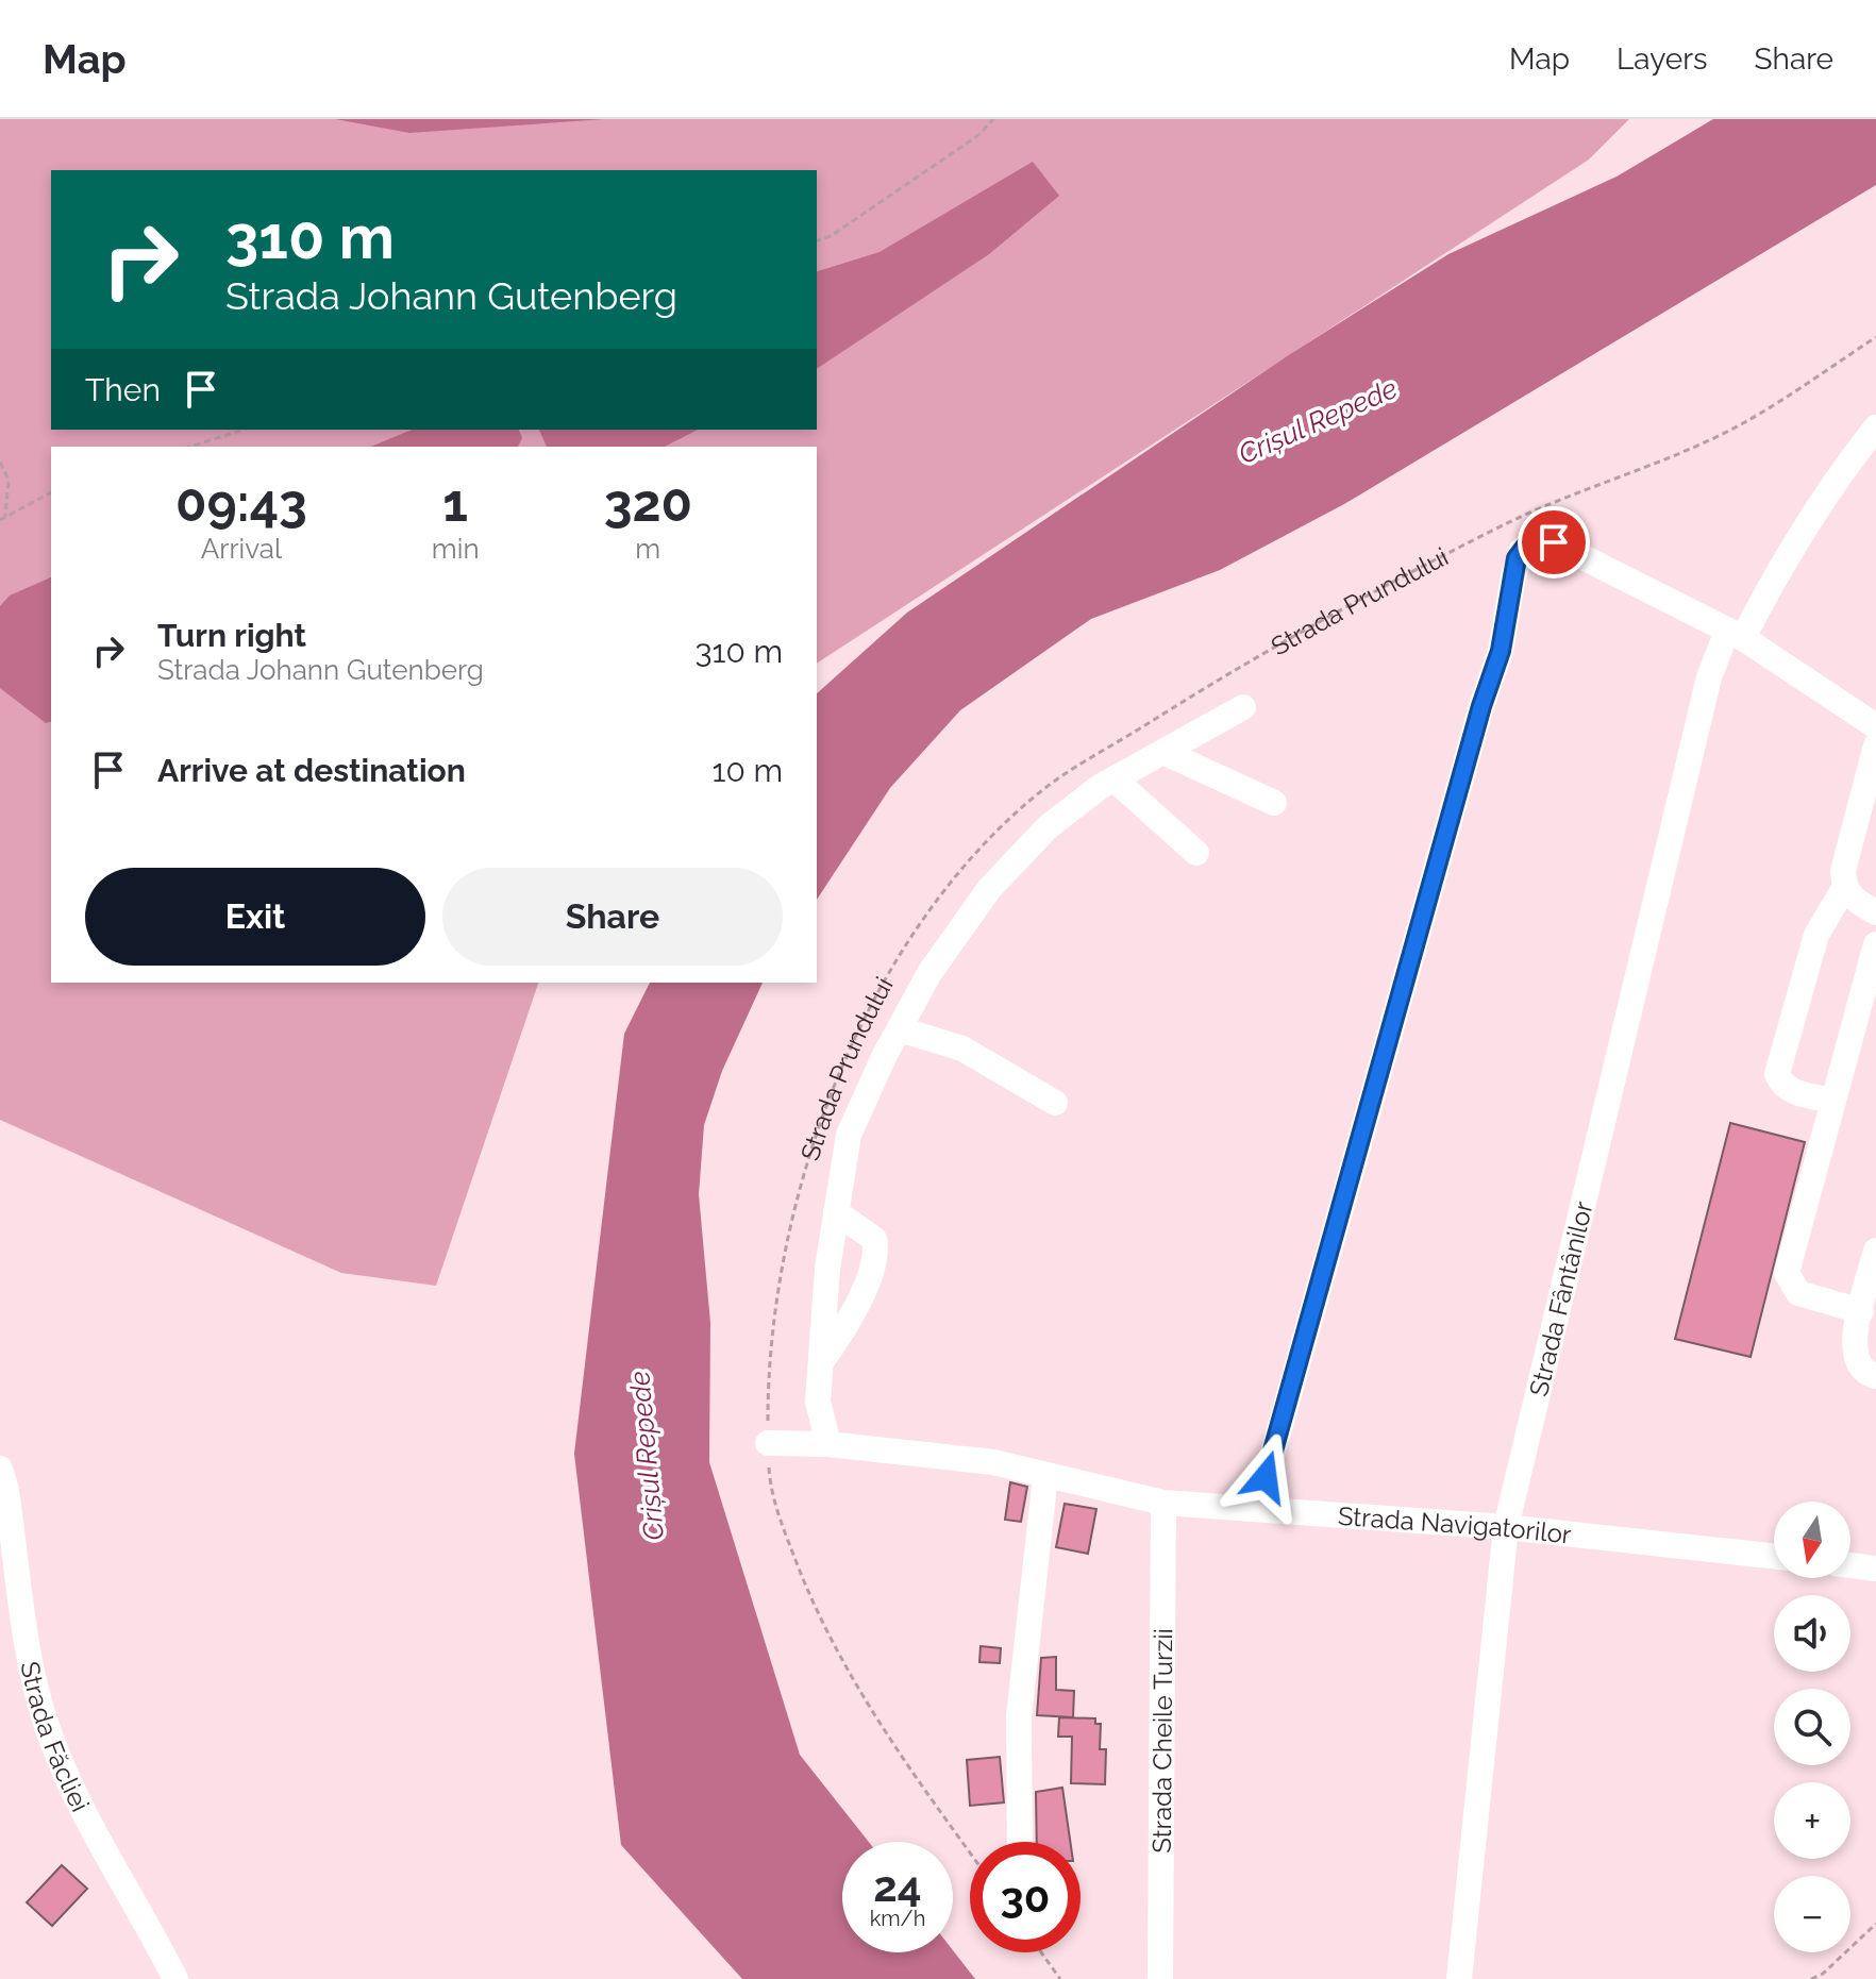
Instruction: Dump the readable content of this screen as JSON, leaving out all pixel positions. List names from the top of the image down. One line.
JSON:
{"streets":{"street":["Strada Prundului","Strada Fântânilor","Strada Navigatorilor","Strada Făcliei","Strada Cheile Turzii"]},"crossings":[["Strada Prundului","Strada Navigatorilor"],["Strada Fântânilor","Strada Navigatorilor"],["Strada Navigatorilor","Strada Cheile Turzii"]],"water":["Crișul Repede"],"north":"bottom","page":{"header":"Map","nav":["Map","Layers","Share"],"turn":["310 m","Strada Johann Gutenberg"],"then":"Then","eta":["09:43","Arrival","1","min","320","m"],"list":[{"name":"Turn right","note":"Strada Johann Gutenberg","value":"310 m"},{"name":"Arrive at destination","value":"10 m"}],"buttons":["Exit","Share"],"map_buttons":["+","−"],"speed":"24 km/h","limit":"30"}}
